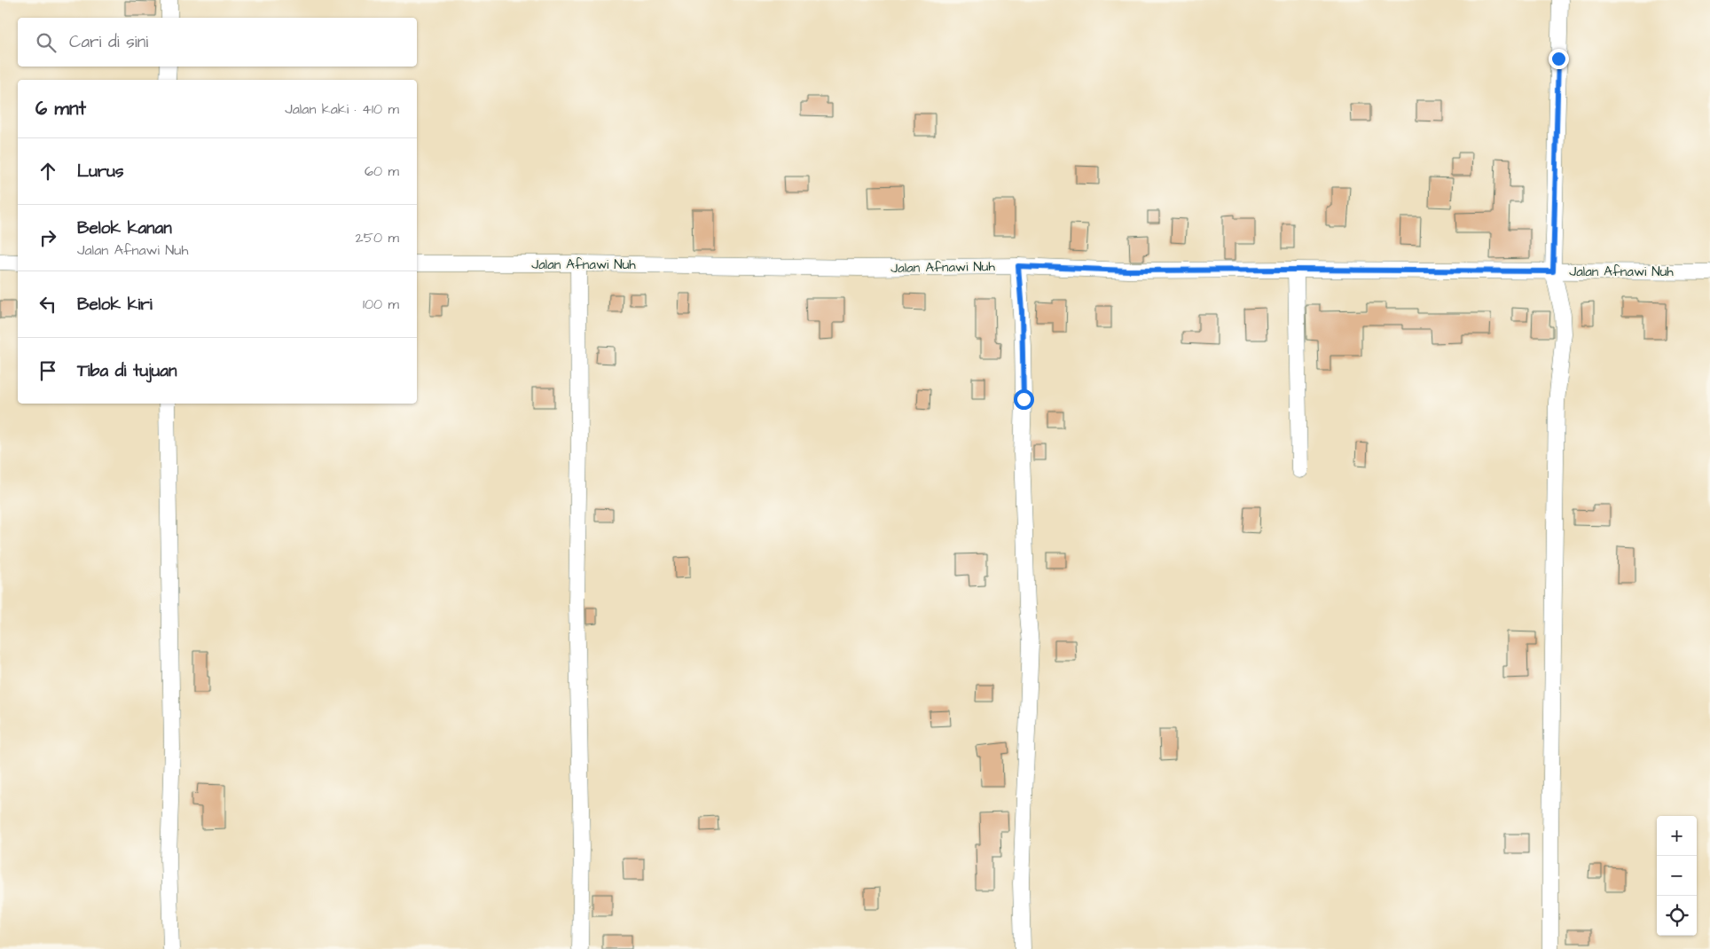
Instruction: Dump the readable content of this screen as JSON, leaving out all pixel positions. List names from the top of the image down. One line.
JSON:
{"streets":{"street":["Jalan Afnawi Nuh"]},"page":{"search":"Cari di sini","heading":["6 mnt","Jalan kaki · 410 m"],"list":[["Lurus","60 m"],["Belok kanan","Jalan Afnawi Nuh","250 m"],["Belok kiri","100 m"],"Tiba di tujuan"],"map_buttons":["+","−"]}}
